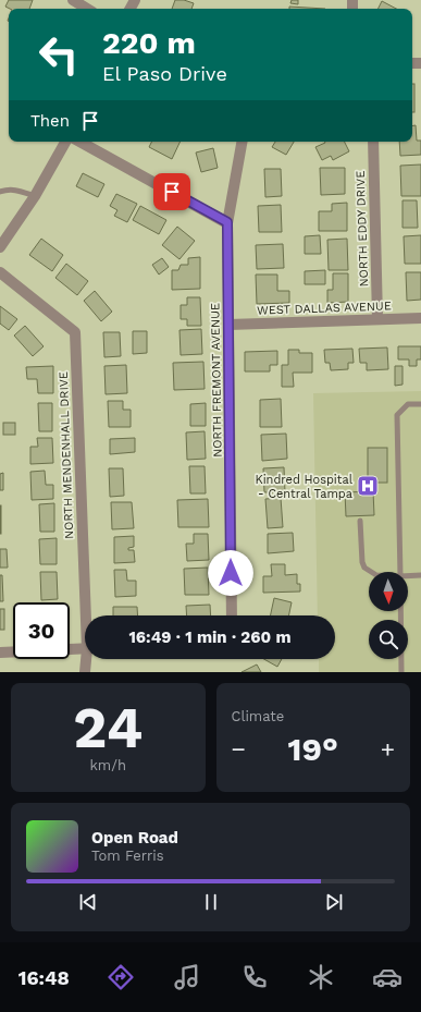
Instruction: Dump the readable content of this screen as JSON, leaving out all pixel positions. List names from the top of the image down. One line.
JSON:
{"streets":{"street":["NORTH EDDY DRIVE","WEST DALLAS AVENUE","NORTH FREMONT AVENUE","NORTH MENDENHALL DRIVE"]},"crossings":[["NORTH EDDY DRIVE","WEST DALLAS AVENUE"],["WEST DALLAS AVENUE","NORTH FREMONT AVENUE"]],"places":{"hospital":["Kindred Hospital - Central Tampa"]},"north":"bottom","page":{"turn":["220 m","El Paso Drive"],"then":"Then","limit":"30","trip":"16:49 · 1 min · 260 m","tile":[["24","km/h"],"Climate"],"heat":["−","19°","+"],"song":["Open Road","Tom Ferris"],"tabs":"16:48"}}
